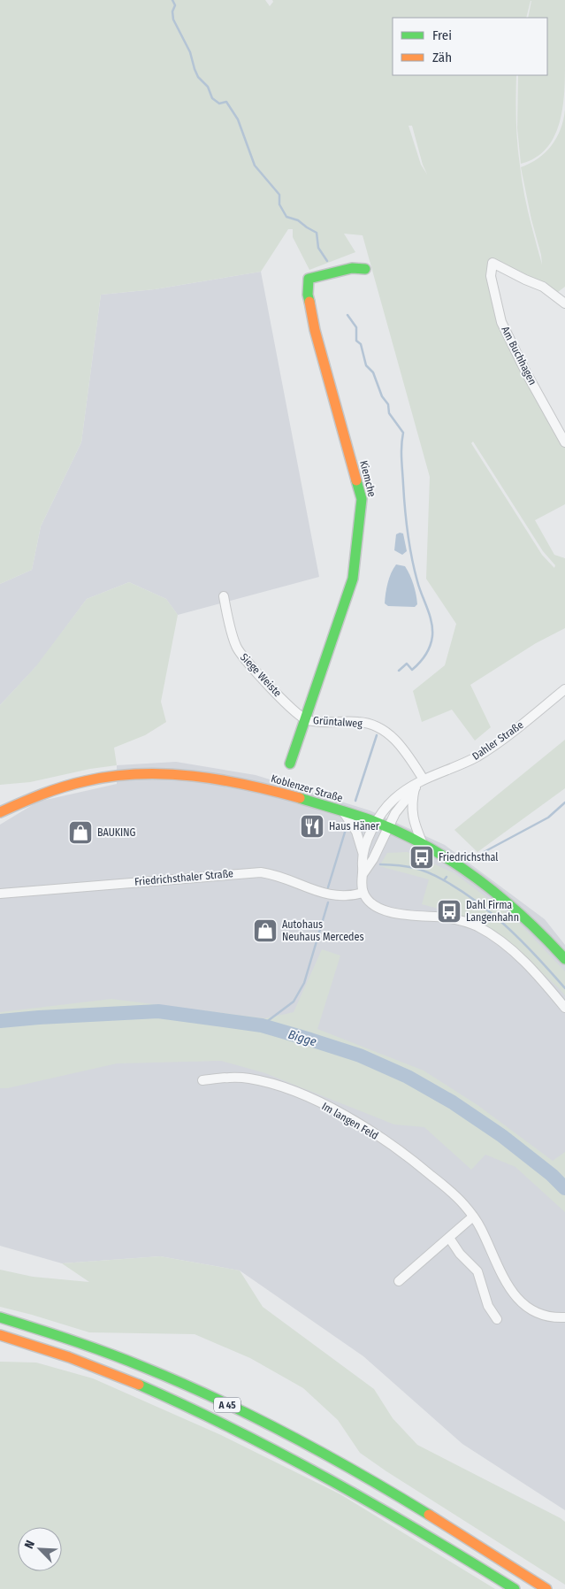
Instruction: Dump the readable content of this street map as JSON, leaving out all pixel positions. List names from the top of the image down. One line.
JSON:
{"streets":{"main road":["Kiemche","Koblenzer Straße","A 45"],"street":["Am Buchhagen","Siege Weiste","Grüntalweg","Dahler Straße","Friedrichsthaler Straße","Im langen Feld"]},"crossings":[["Kiemche","Siege Weiste"],["Kiemche","Grüntalweg"],["Siege Weiste","Grüntalweg"],["Grüntalweg","Dahler Straße"],["Dahler Straße","Koblenzer Straße"]],"water":["Bigge"],"places":{"restaurant":["Haus Häner"],"shop":["BAUKING","Autohaus Neuhaus Mercedes"],"bus stop":["Friedrichsthal","Dahl Firma Langenhahn"]},"legend":["Frei","Zäh"],"north":"top left"}
